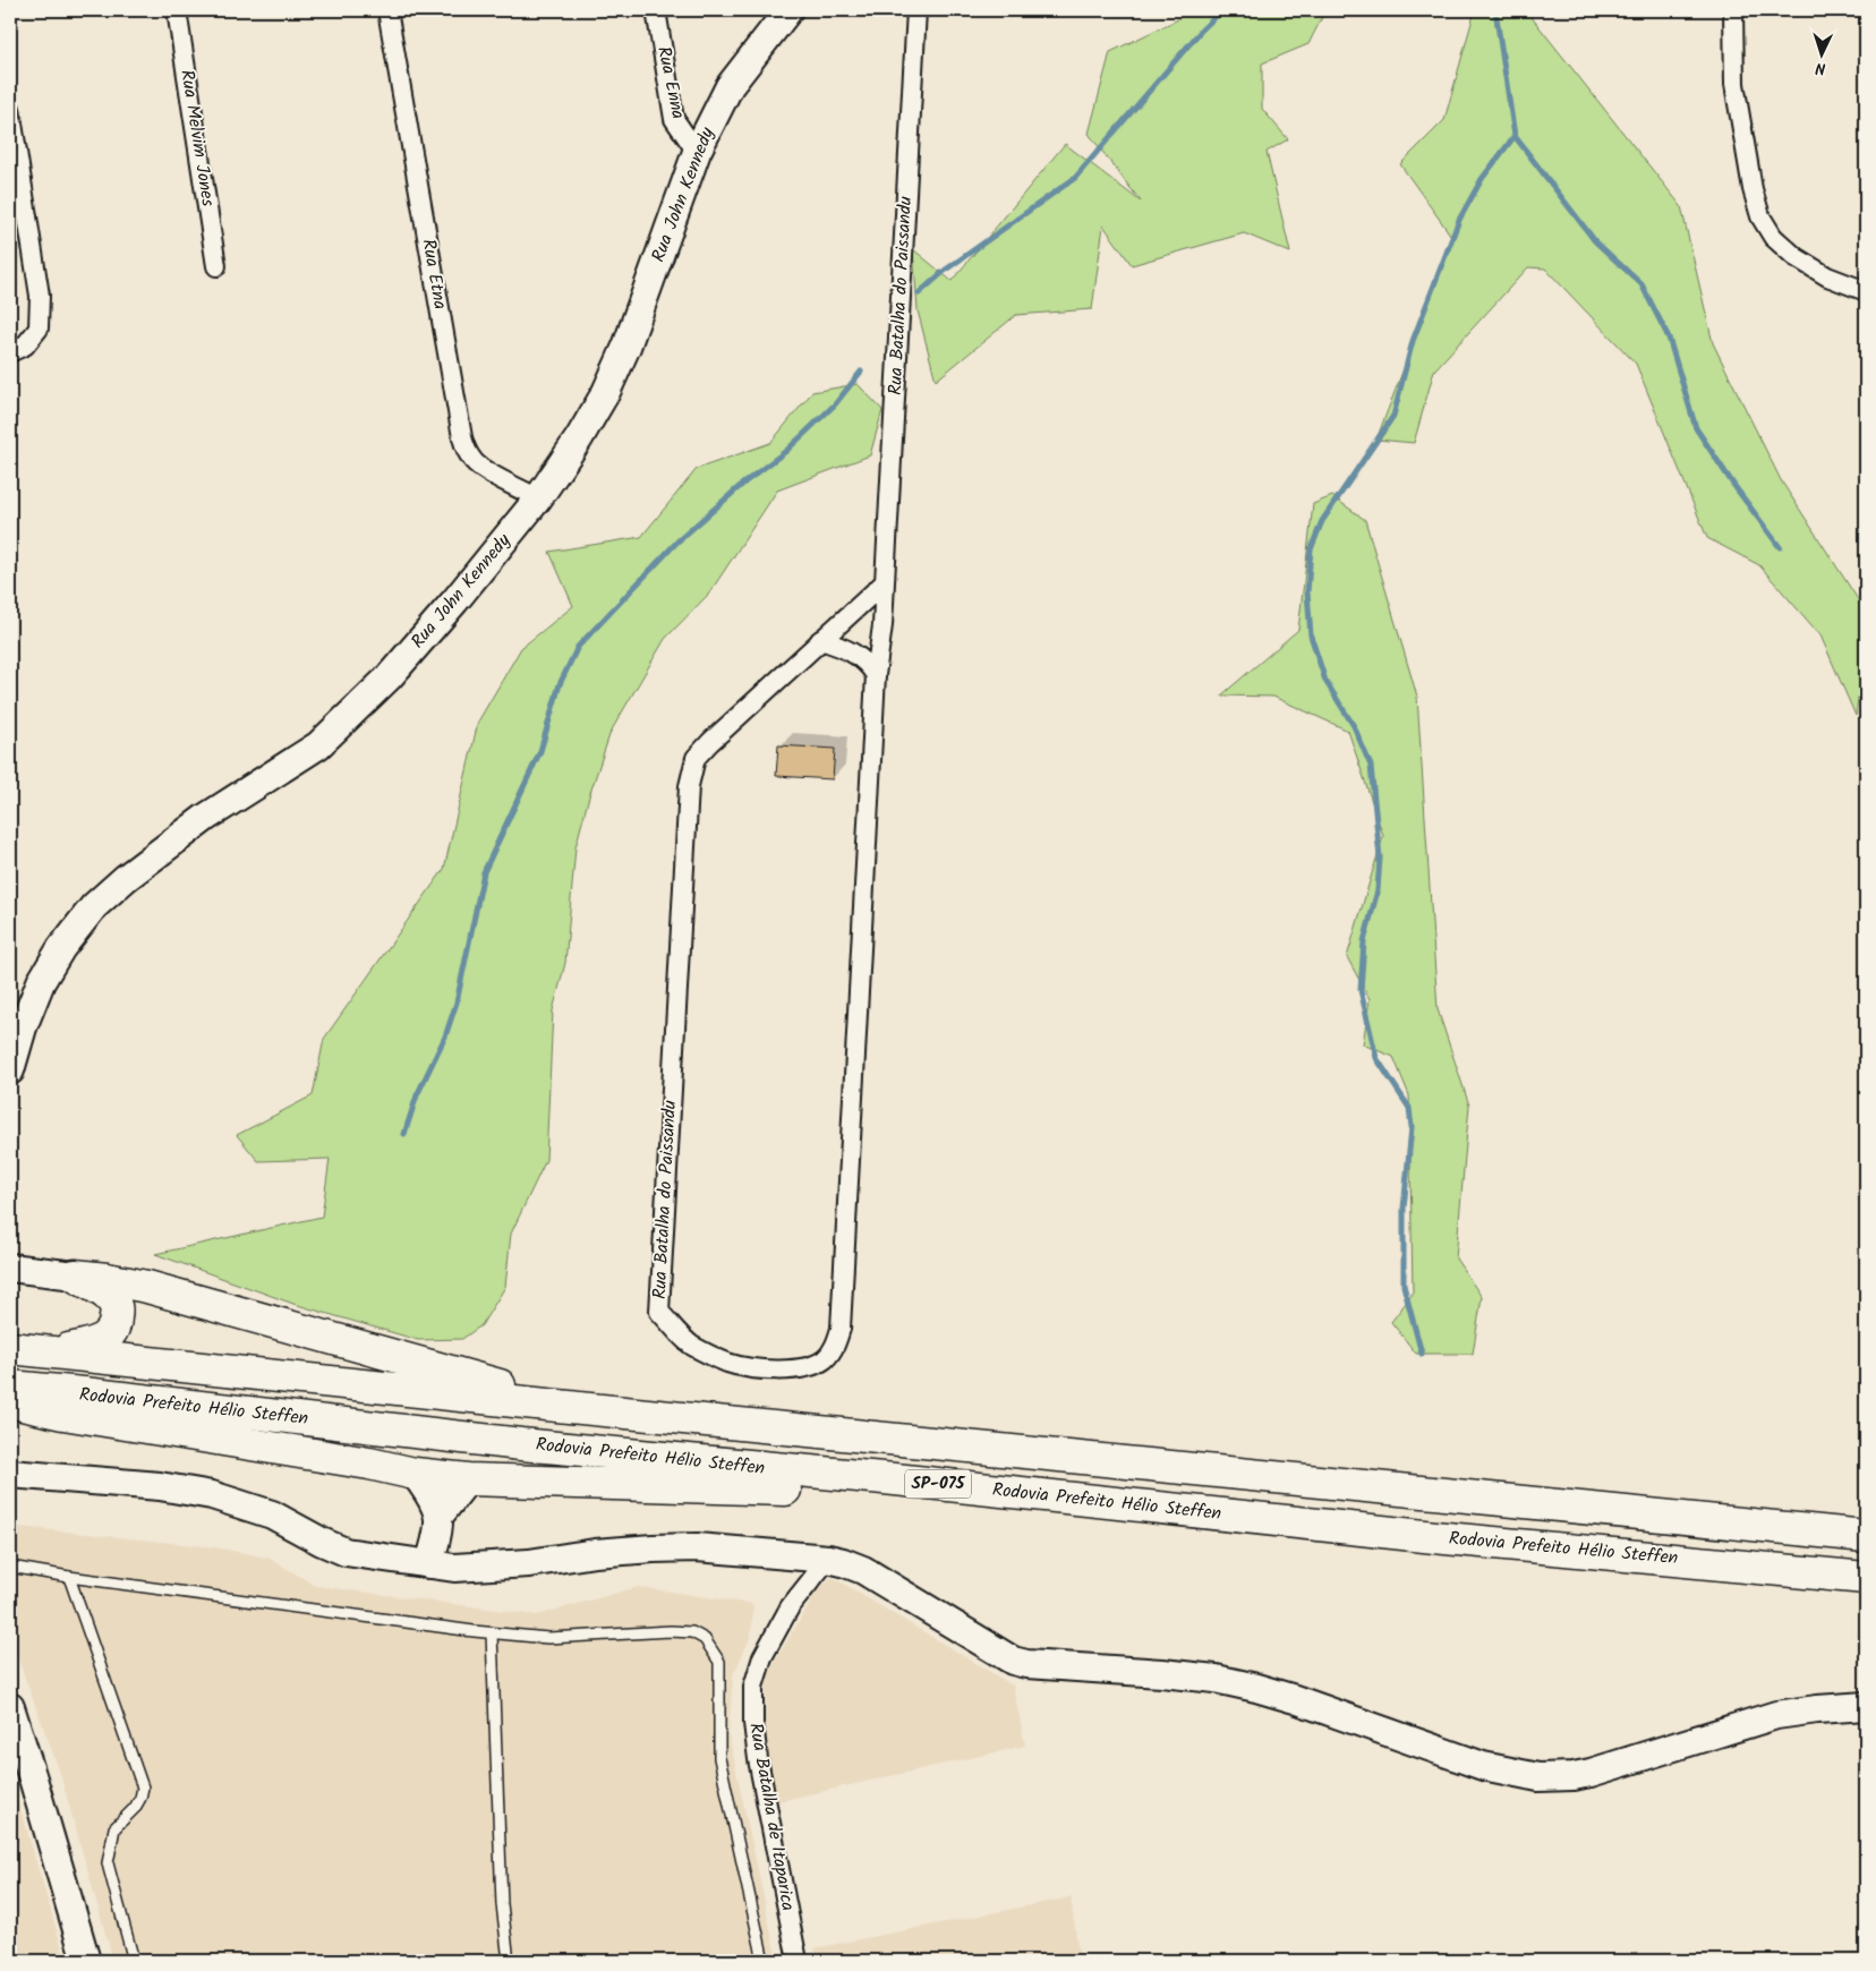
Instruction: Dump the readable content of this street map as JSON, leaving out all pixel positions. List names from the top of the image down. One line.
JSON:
{"streets":{"highway":["Rodovia Prefeito Hélio Steffen","SP-075"],"street":["Rua Enna","Rua Melvim Jones","Rua John Kennedy","Rua Etna","Rua Batalha do Paissandu","Rua Batalha de Itaparica"]},"crossings":[["Rua Enna","Rua John Kennedy"],["Rua John Kennedy","Rua Etna"]],"north":"bottom"}
